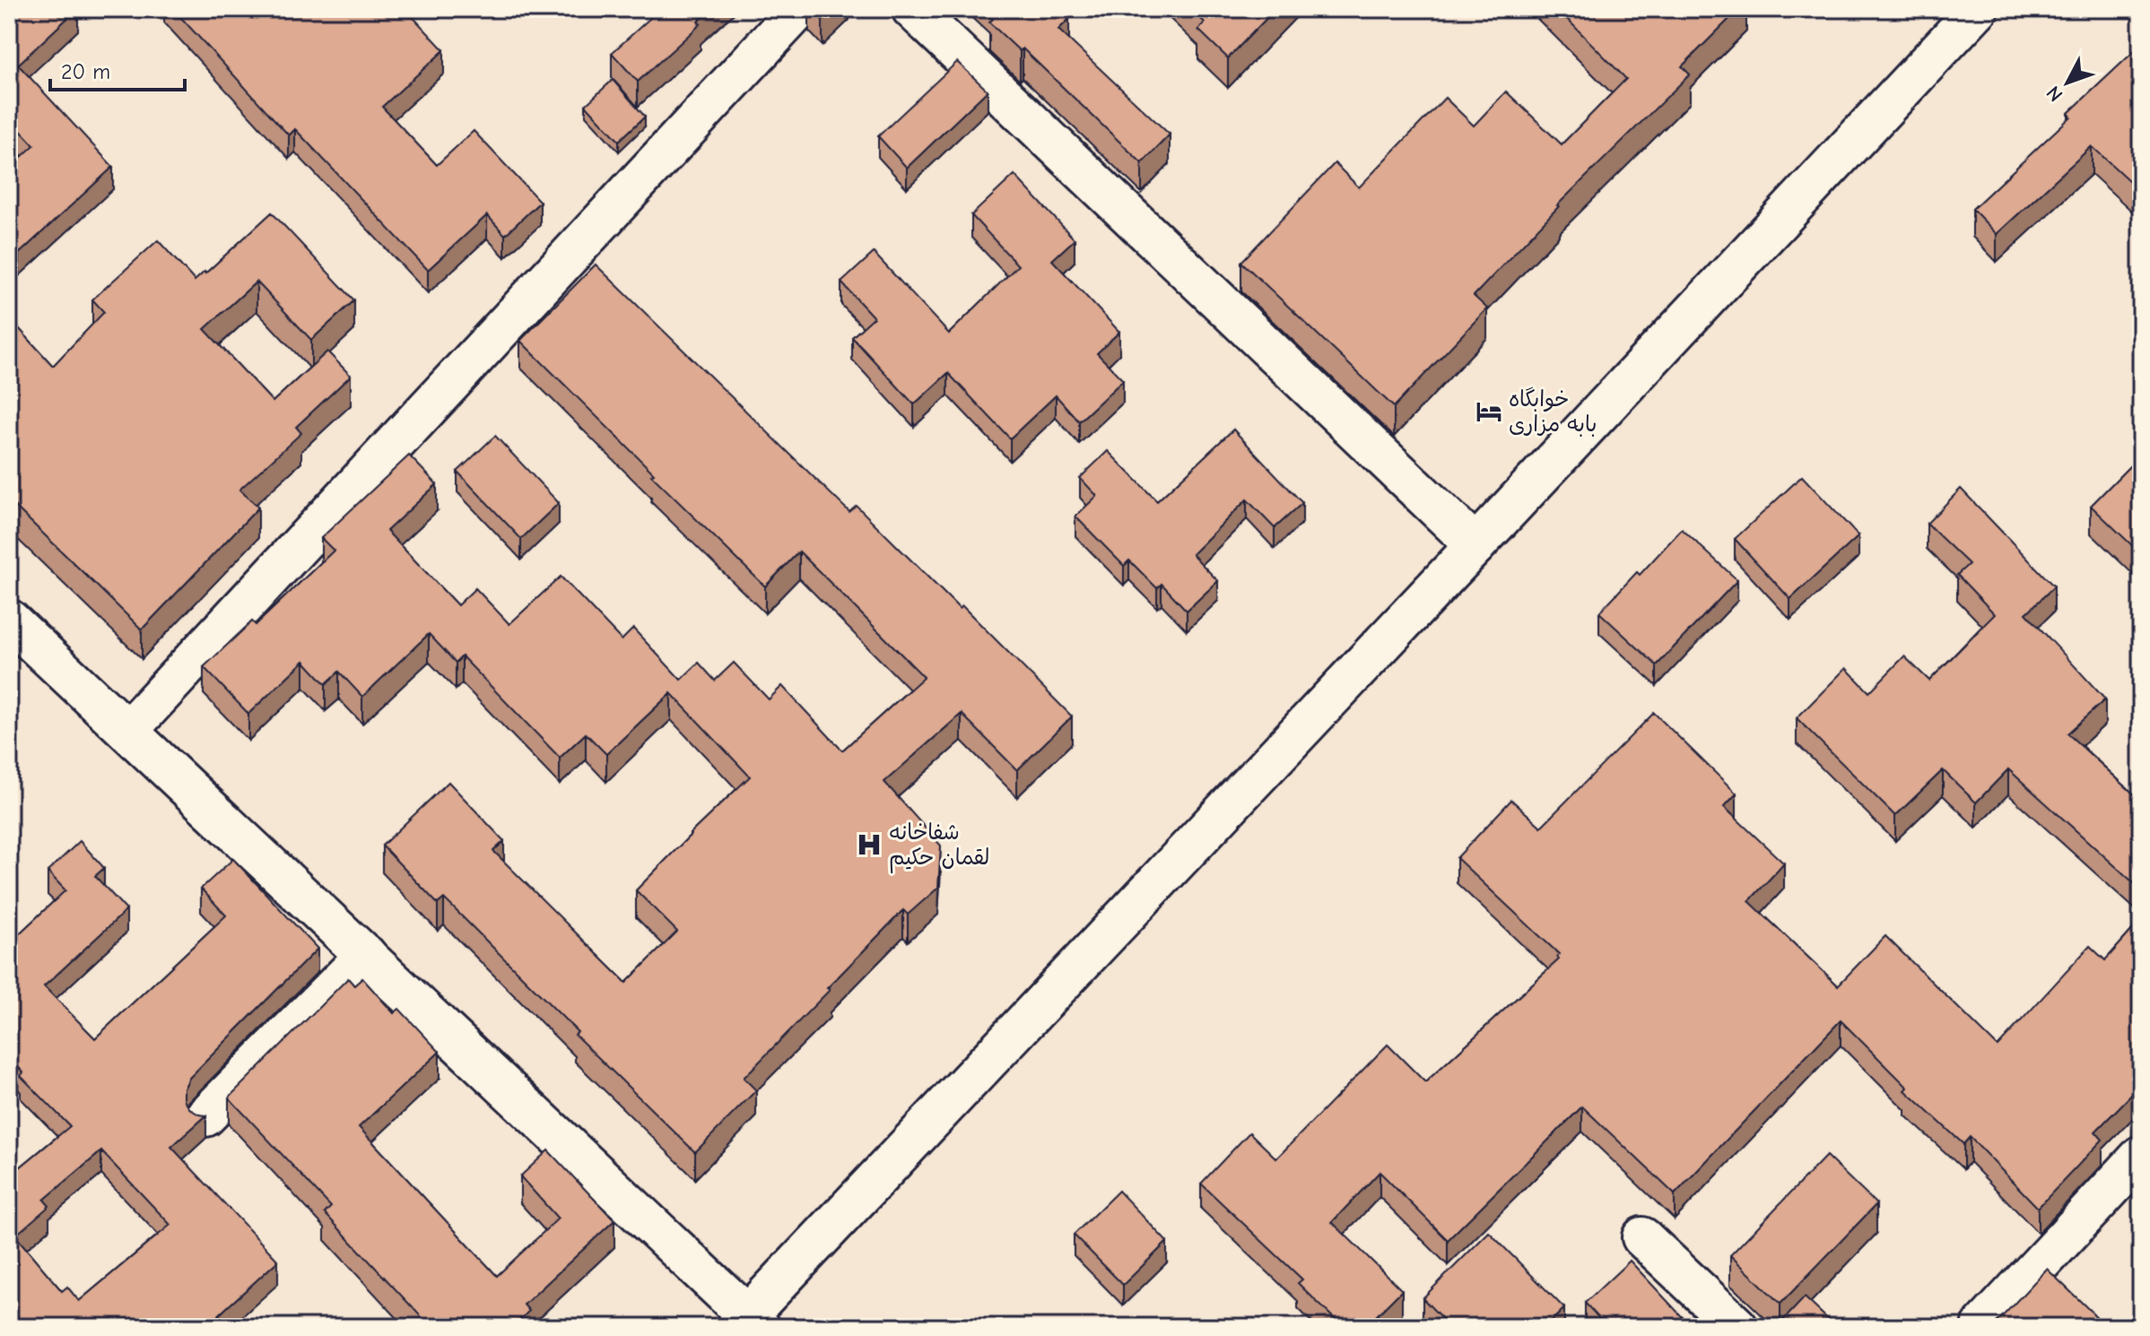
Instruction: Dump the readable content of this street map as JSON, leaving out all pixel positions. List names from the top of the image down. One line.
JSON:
{"places":{"hotel":["خوابگاه بابه مزاری"],"hospital":["شفاخانه لقمان حکیم"]},"scale_bar":"20 m","north":"bottom left"}
